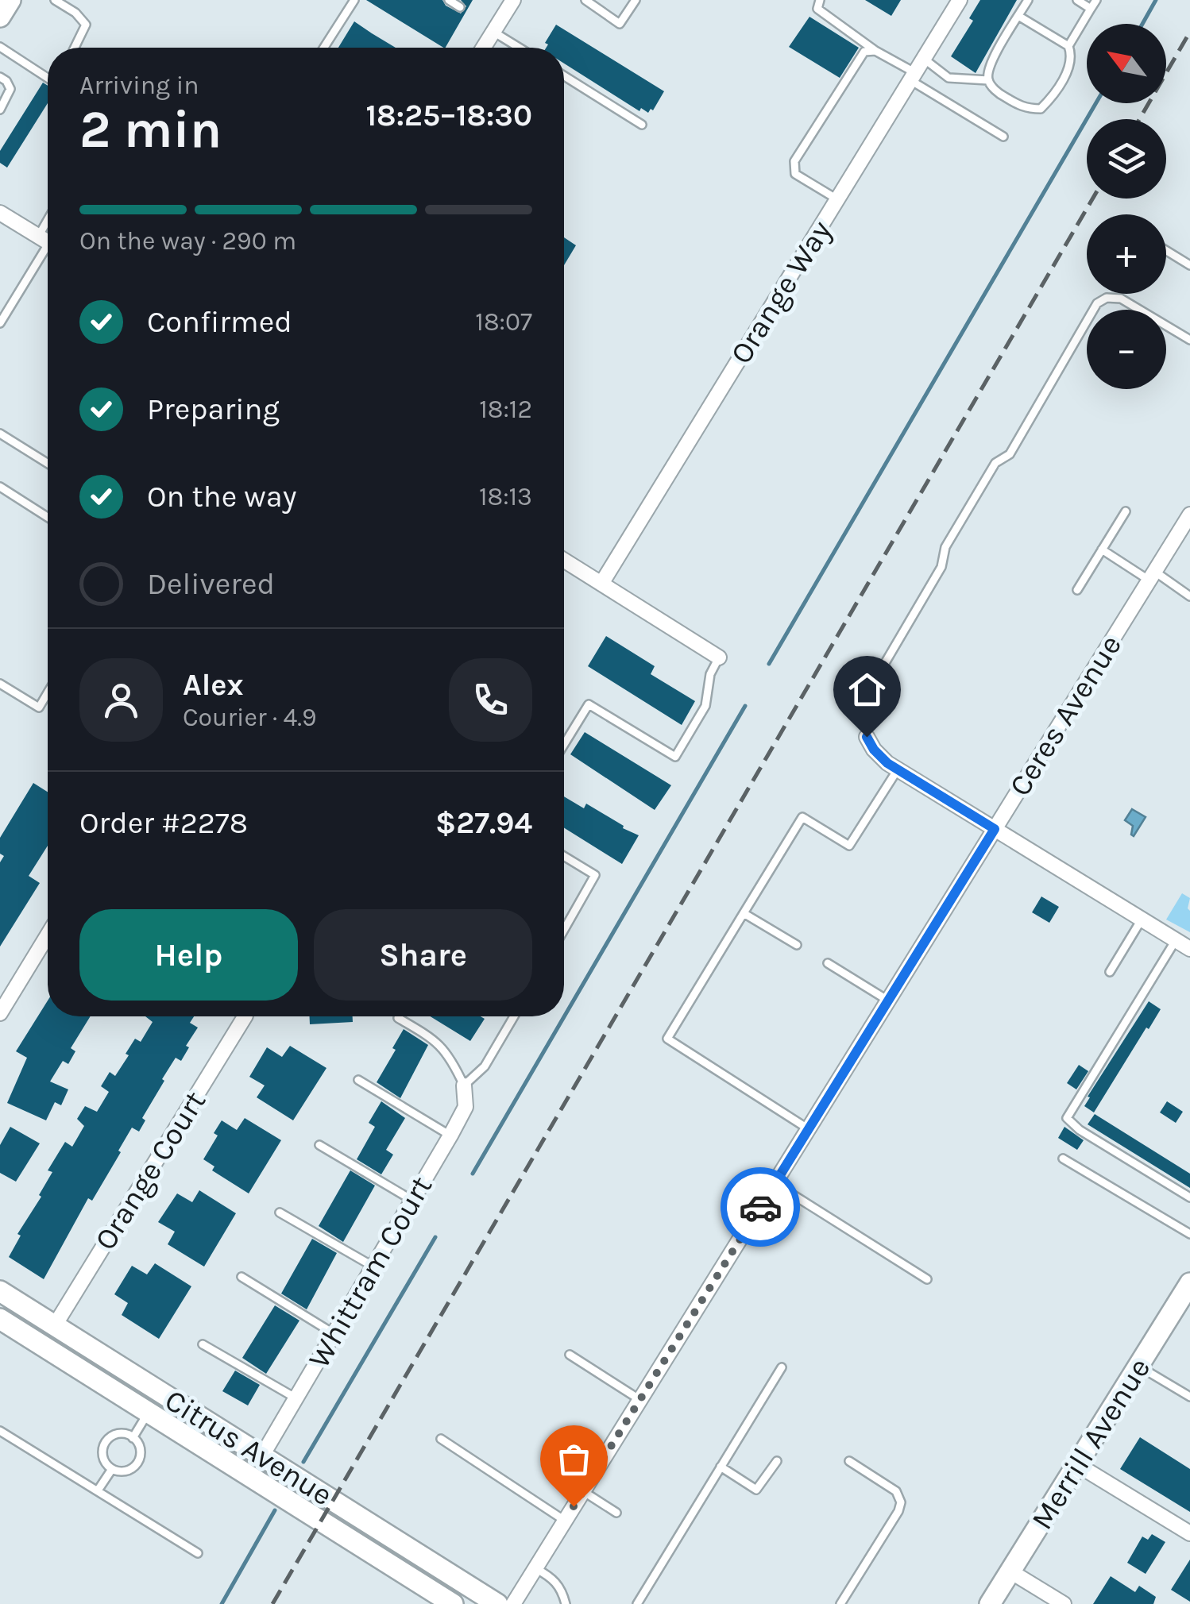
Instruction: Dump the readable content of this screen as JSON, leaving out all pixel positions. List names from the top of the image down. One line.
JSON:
{"streets":{"main road":["Merrill Avenue","Citrus Avenue"],"street":["Orange Way","Ceres Avenue","Orange Court","Whittram Court"]},"crossings":[["Orange Court","Citrus Avenue"],["Whittram Court","Citrus Avenue"]],"north":"top left","page":{"map_buttons":["+","−"],"heading":["2 min","Arriving in","18:25–18:30"],"panel":["Alex","Courier · 4.9","Order #2278","$27.94"],"bar":"On the way · 290 m","list":[["Confirmed","18:07"],["Preparing","18:12"],["On the way","18:13"],"Delivered"],"buttons":["Help","Share"]}}
